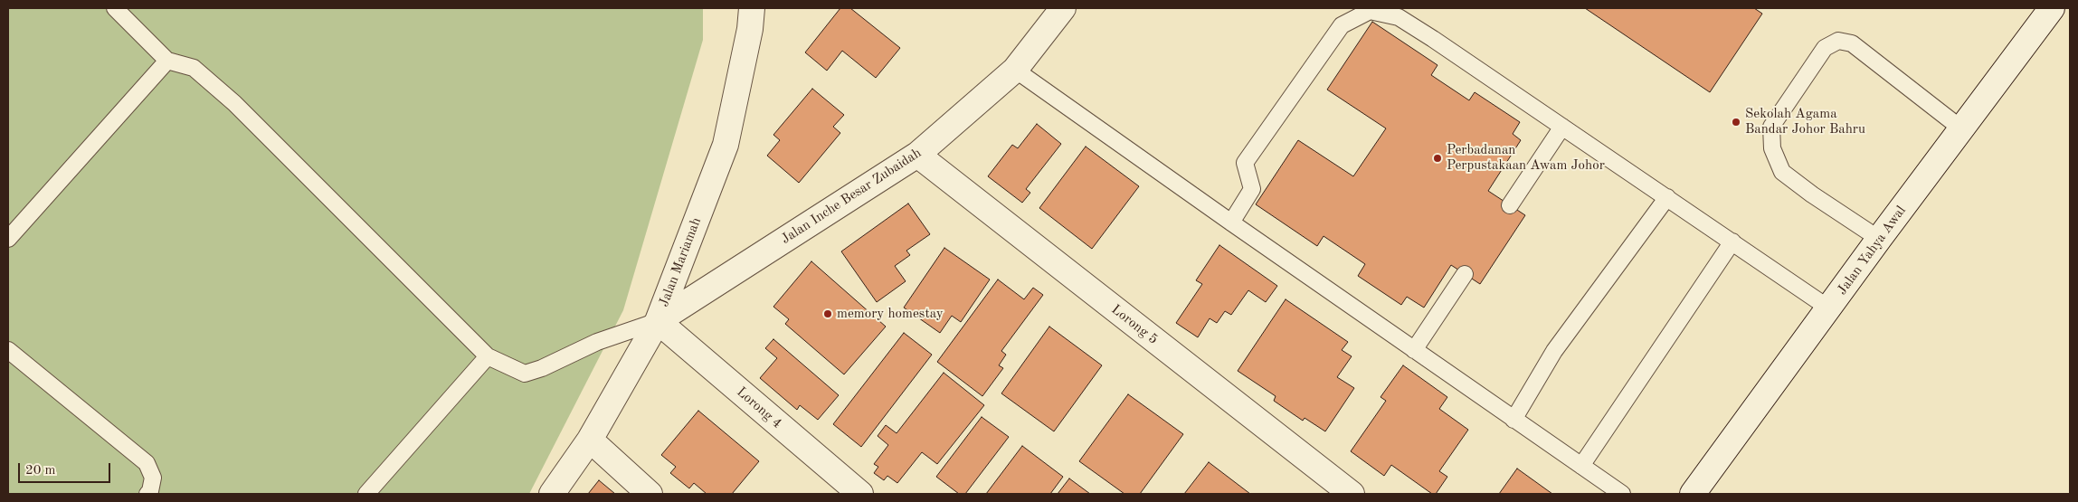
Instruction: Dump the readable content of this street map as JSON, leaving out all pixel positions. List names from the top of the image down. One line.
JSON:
{"streets":{"street":["Jalan Inche Besar Zubaidah","Jalan Yahya Awal","Jalan Mariamah","Lorong 5","Lorong 4"]},"crossings":[["Jalan Inche Besar Zubaidah","Jalan Mariamah"],["Jalan Inche Besar Zubaidah","Lorong 5"],["Jalan Inche Besar Zubaidah","Lorong 4"],["Jalan Mariamah","Lorong 4"]],"places":["Sekolah Agama Bandar Johor Bahru","Perbadanan Perpustakaan Awam Johor","memory homestay"],"scale_bar":"20 m"}
